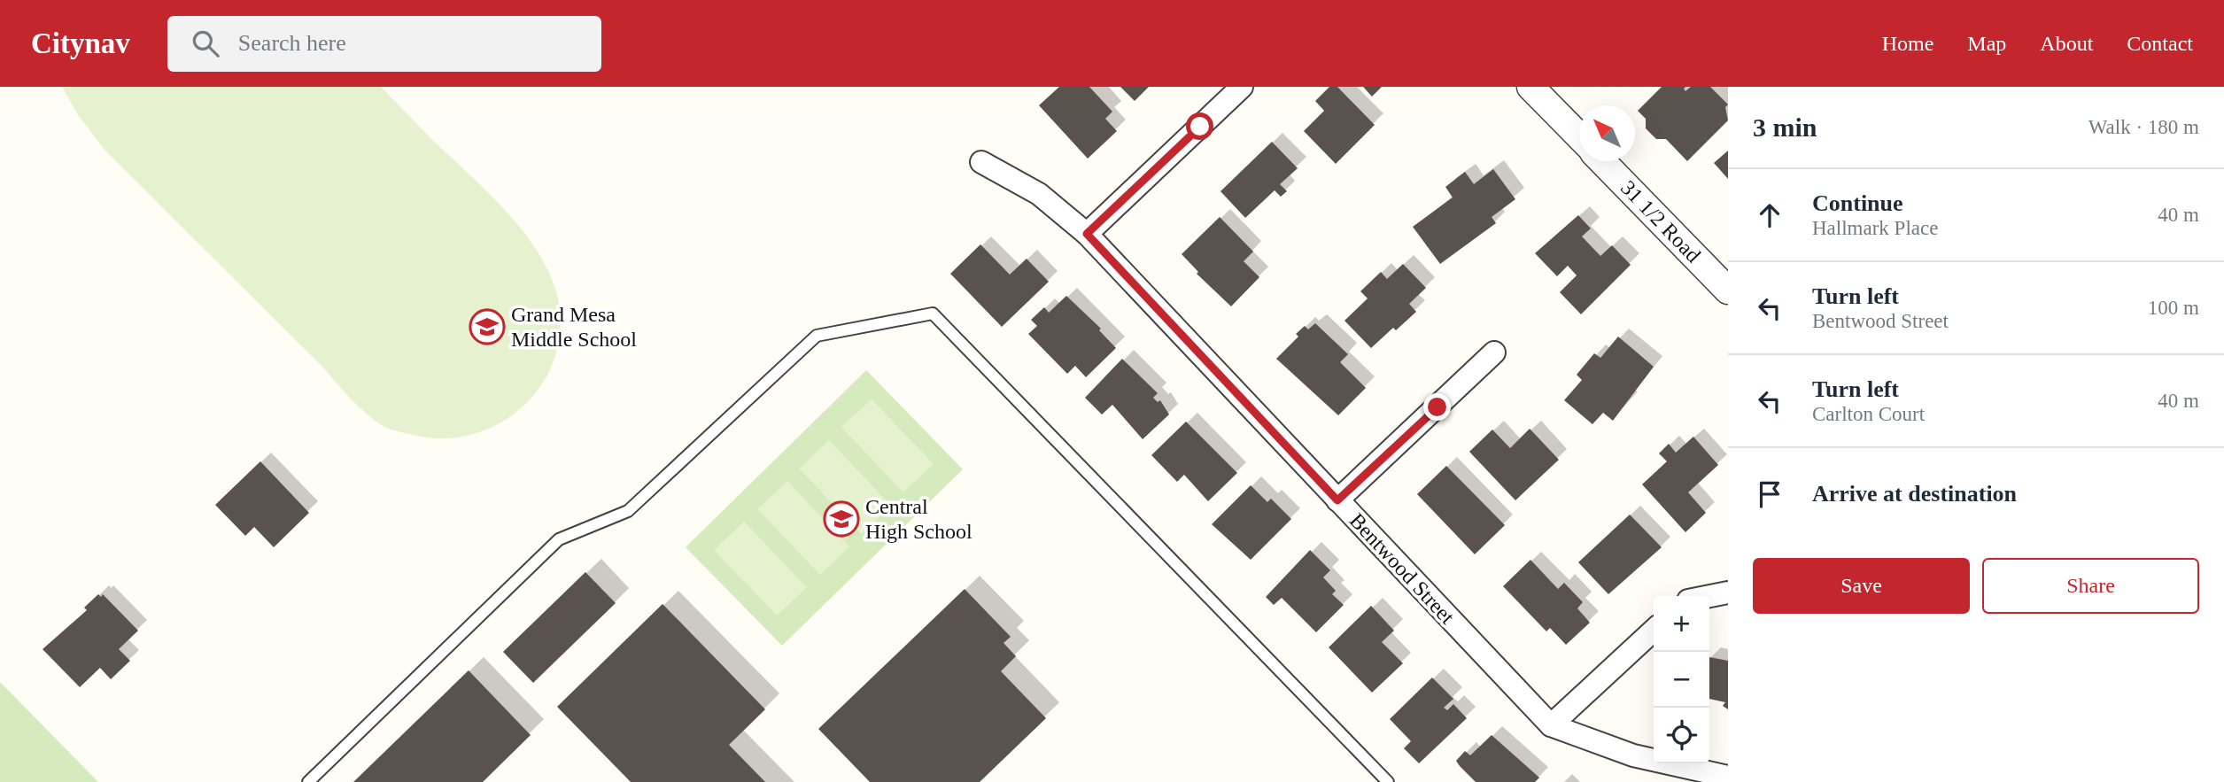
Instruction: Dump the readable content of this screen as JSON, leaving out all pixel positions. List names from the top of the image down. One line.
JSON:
{"streets":{"street":["31 1/2 Road","Bentwood Street"]},"places":{"school or university":["Grand Mesa Middle School","Central High School"]},"north":"top left","page":{"header":"Citynav","search":"Search here","nav":["Home","Map","About","Contact"],"heading":["3 min","Walk · 180 m"],"list":[["Continue","Hallmark Place","40 m"],["Turn left","Bentwood Street","100 m"],["Turn left","Carlton Court","40 m"],"Arrive at destination"],"buttons":["Save","Share"],"map_buttons":["+","−"]}}
